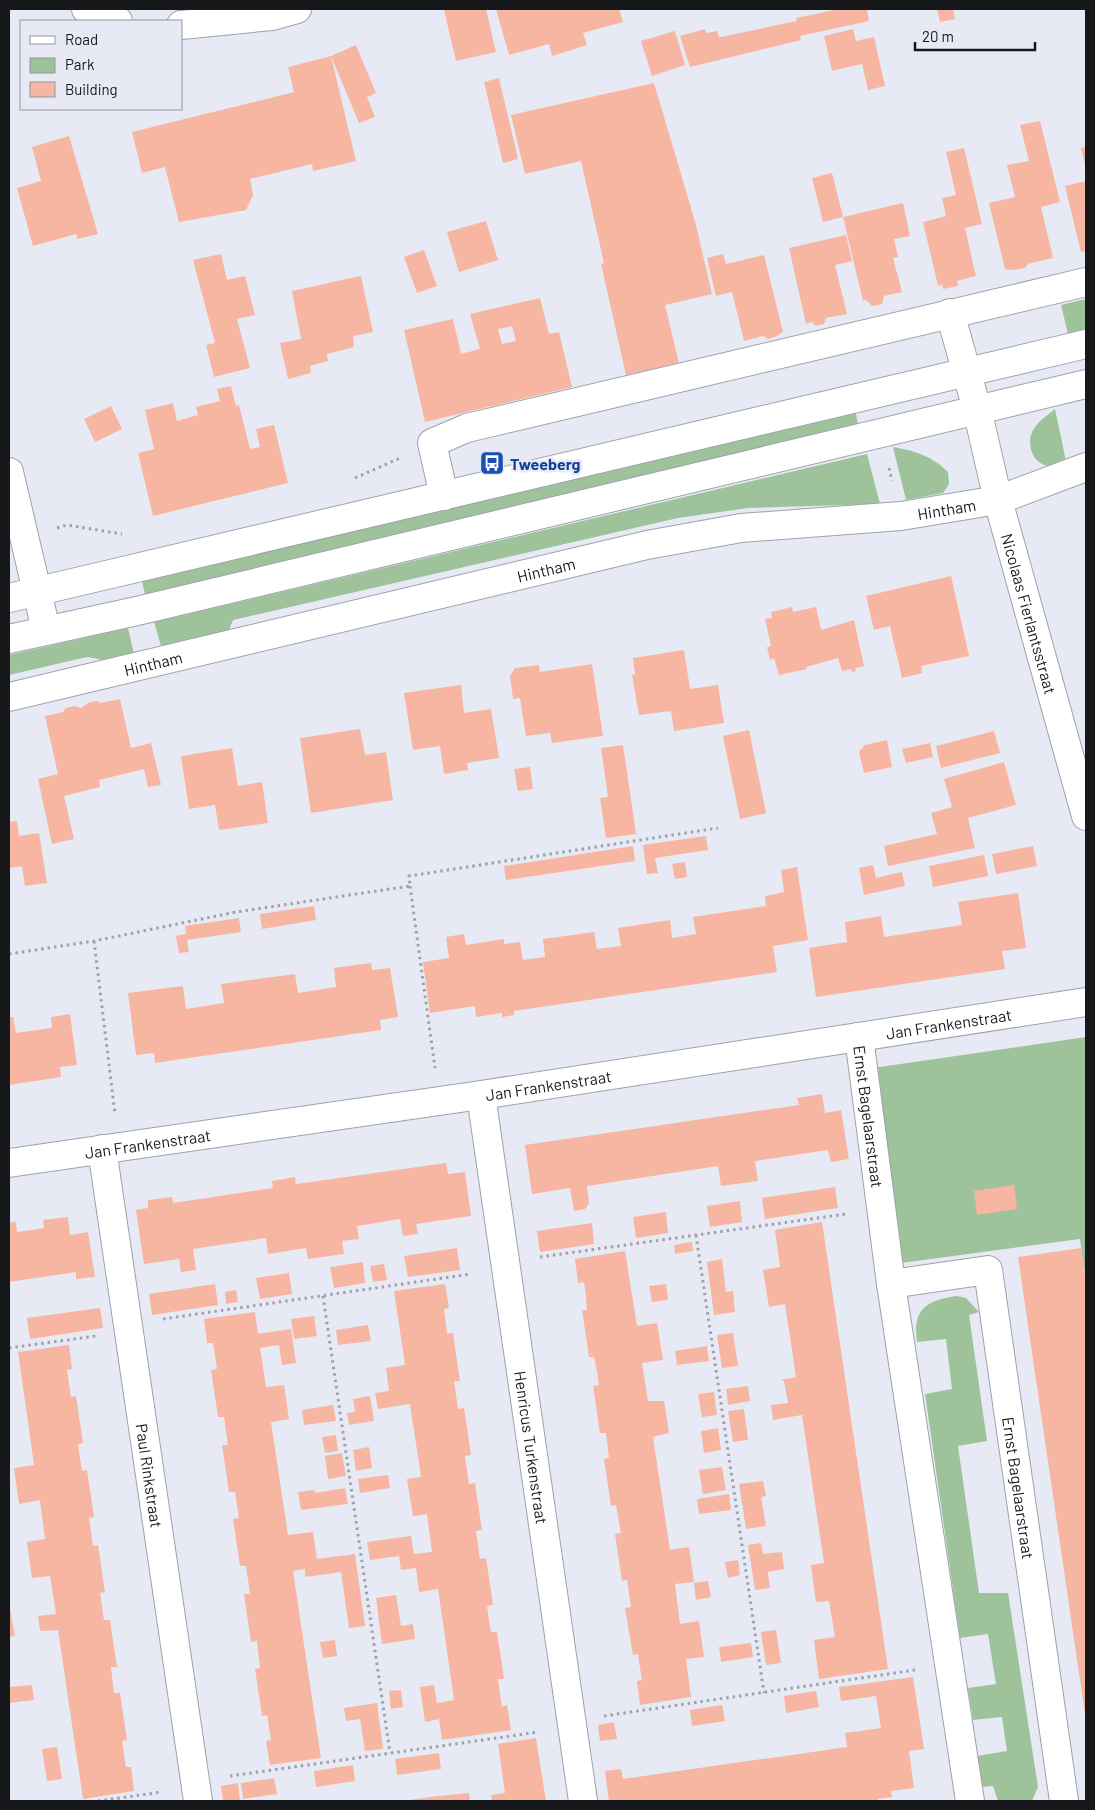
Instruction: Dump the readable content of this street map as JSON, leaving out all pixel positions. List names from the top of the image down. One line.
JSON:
{"streets":{"street":["Hintham","Nicolaas Fierlantsstraat","Jan Frankenstraat","Ernst Bagelaarstraat","Henricus Turkenstraat","Paul Rinkstraat"]},"crossings":[["Hintham","Nicolaas Fierlantsstraat"],["Jan Frankenstraat","Ernst Bagelaarstraat"],["Jan Frankenstraat","Henricus Turkenstraat"],["Jan Frankenstraat","Paul Rinkstraat"]],"places":{"bus stop":["Tweeberg"]},"legend":["Road","Park","Building"],"scale_bar":"20 m"}
